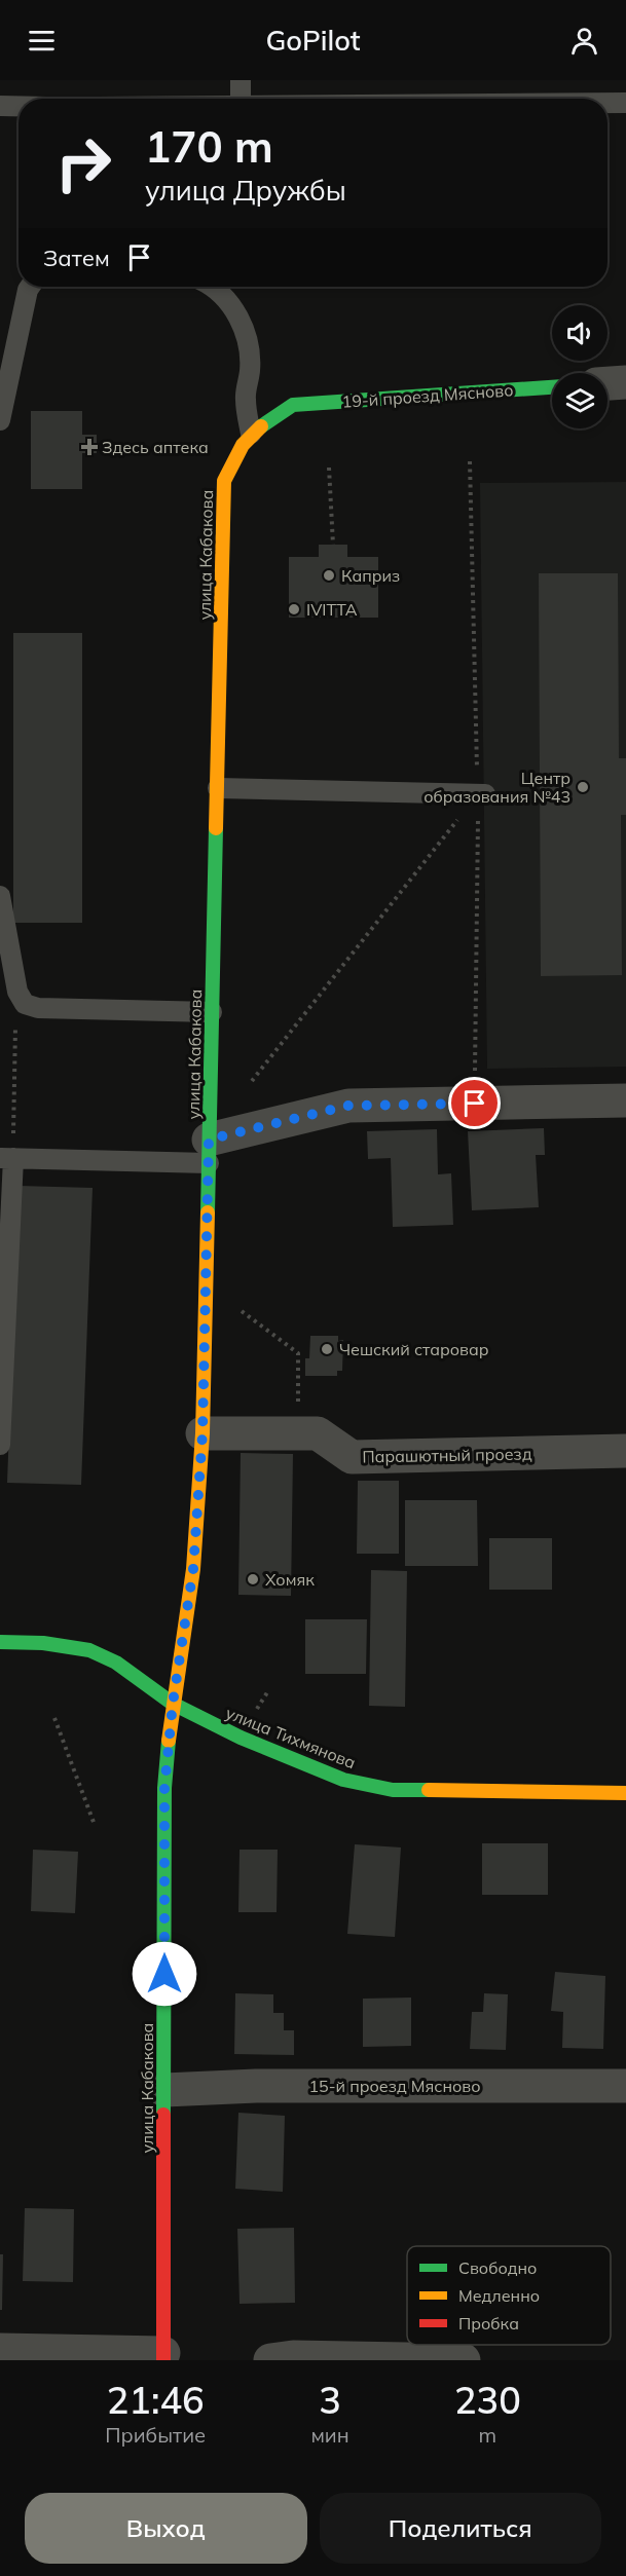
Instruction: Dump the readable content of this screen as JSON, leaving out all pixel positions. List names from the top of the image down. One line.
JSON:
{"streets":{"street":["19-й проезд Мясново","улица Кабакова","Парашютный проезд","улица Тихмянова","15-й проезд Мясново"]},"crossings":[["19-й проезд Мясново","улица Кабакова"],["улица Кабакова","Парашютный проезд"],["улица Кабакова","улица Тихмянова"],["улица Кабакова","15-й проезд Мясново"]],"places":{"health":["Здесь аптека"],"other":["Каприз","IVITTA","Центр образования №43","Чешский старовар","Хомяк"]},"legend":["Свободно","Медленно","Пробка"],"page":{"header":"GoPilot","turn":["170 m","улица Дружбы"],"then":"Затем","eta":["21:46","Прибытие","3","мин","230","m"],"buttons":["Выход","Поделиться"]}}
